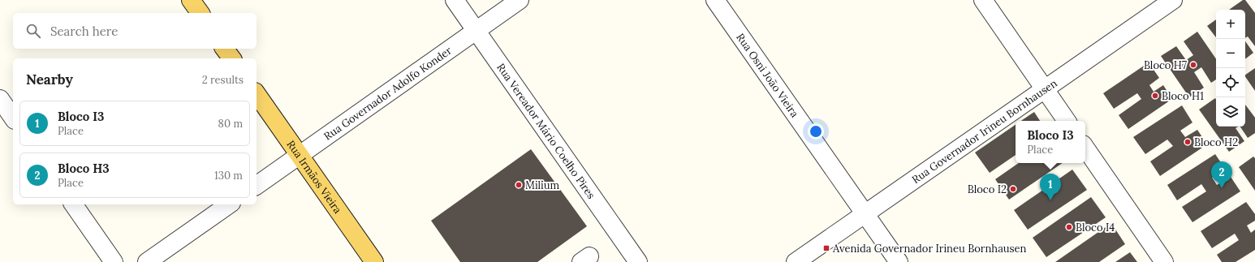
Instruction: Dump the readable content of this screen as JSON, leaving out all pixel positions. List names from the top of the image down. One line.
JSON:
{"streets":{"main road":["Rua Irmãos Vieira"],"street":["Rua Osni João Vieira","Rua Governador Adolfo Konder","Rua Governador Irineu Bornhausen","Rua Vereador Mário Coelho Pires"]},"crossings":[["Rua Osni João Vieira","Rua Governador Irineu Bornhausen"],["Rua Governador Adolfo Konder","Rua Vereador Mário Coelho Pires"],["Rua Governador Adolfo Konder","Rua Irmãos Vieira"]],"places":{"other":["Bloco H7","Bloco H1","Bloco H2","Milium","Bloco I2","Bloco I4"],"transit":["Avenida Governador Irineu Bornhausen"]},"page":{"map_buttons":["+","−"],"search":"Search here","heading":["Nearby","2 results"],"list":[{"mark":"1","name":"Bloco I3","note":"Place","value":"80 m"},{"mark":"2","name":"Bloco H3","note":"Place","value":"130 m"}],"popup":["Bloco I3","Place"],"pins":["2","1"]}}
